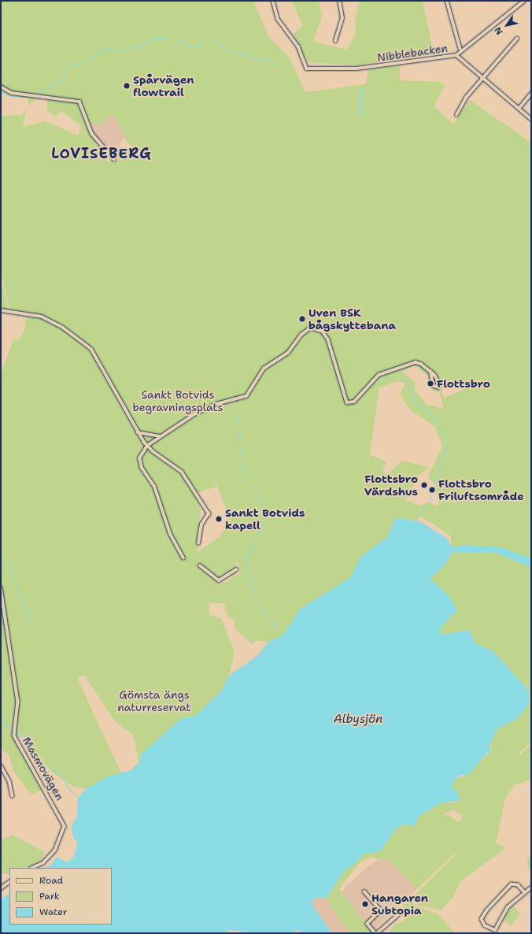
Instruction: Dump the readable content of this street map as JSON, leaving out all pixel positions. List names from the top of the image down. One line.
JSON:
{"streets":{"street":["Nibblebacken","Masmovägen"]},"districts":["LOVISEBERG"],"water":["Albysjön"],"parks":["Sankt Botvids begravningsplats","Gömsta ängs naturreservat"],"places":["Spårvägen flowtrail","Uven BSK bågskyttebana","Flottsbro","Flottsbro Värdshus","Flottsbro Friluftsområde","Sankt Botvids kapell","Hangaren Subtopia"],"legend":["Road","Park","Water"],"north":"bottom left"}
